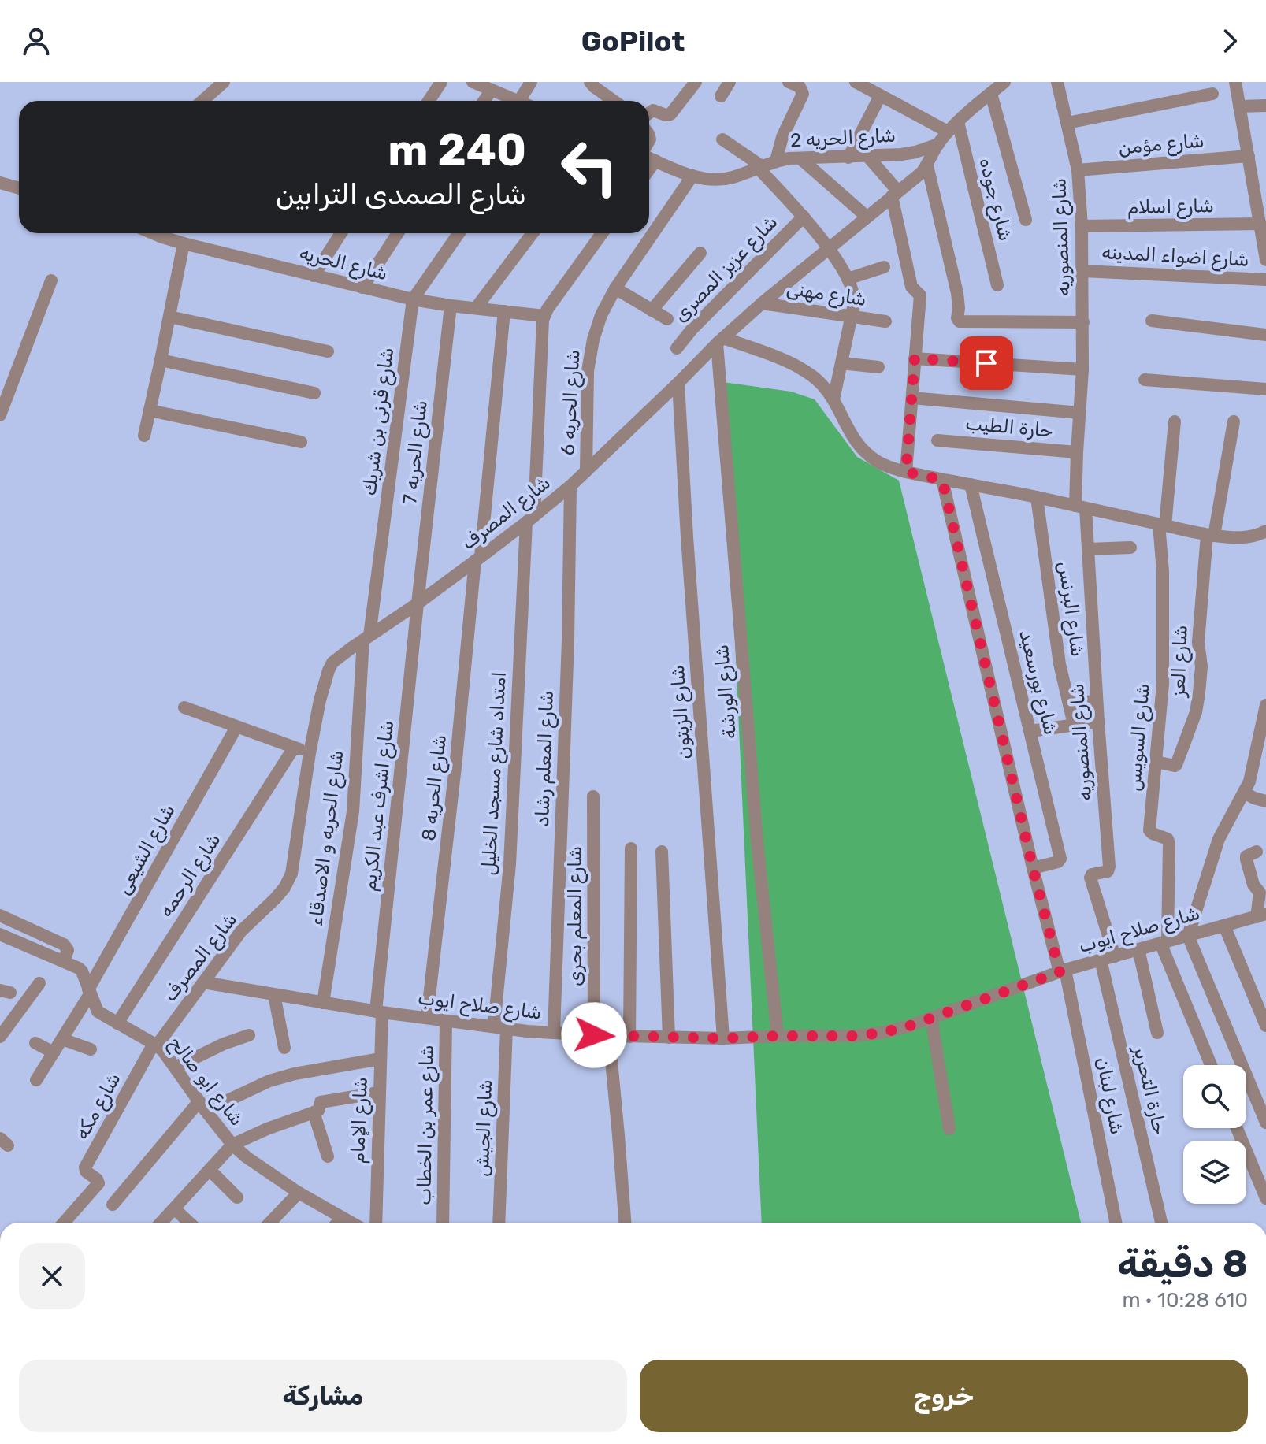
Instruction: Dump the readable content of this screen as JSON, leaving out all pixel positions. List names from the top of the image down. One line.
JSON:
{"streets":{"street":["شارع الحريه 2","شارع مؤمن","شارع جوده","شارع اسلام","شارع المنصوريه","شارع اضواء المدينه","شارع الحريه","شارع عزيز المصرى","شارع مهنى","شارع الحريه 6","شارع قرنى بن شريك","حارة الطيب","شارع الحريه 7","شارع المصرف","شارع البرنس","شارع العز","شارع بورسعيد","شارع الورشة","شارع الزيتون","شارع السويس","شارع المعلم رشاد","امتداد شارع مسجد الخليل","شارع الحريه 8","شارع اشرف عبد الكريم","شارع الحريه و الاصدقاء","شارع الشيعى","شارع الرحمه","شارع المعلم بحرى","شارع صلاح ايوب","شارع ابو صالح","حارة التحرير","شارع لبنان","شارع مكه","شارع الإمام","شارع عمر بن الخطاب","شارع الجيش"]},"crossings":[["شارع الحريه 2","شارع الحريه 6"],["شارع الحريه 2","شارع المصرف"],["شارع مؤمن","شارع المنصوريه"],["شارع جوده","شارع المصرف"],["شارع اسلام","شارع المنصوريه"],["شارع المنصوريه","شارع اضواء المدينه"],["شارع المنصوريه","حارة الطيب"],["شارع المنصوريه","شارع صلاح ايوب"],["شارع الحريه","شارع قرنى بن شريك"],["شارع الحريه","شارع الحريه 7"],["شارع الحريه","امتداد شارع مسجد الخليل"],["شارع الحريه","شارع الحريه 8"],["شارع مهنى","شارع المصرف"],["شارع الحريه 6","شارع المصرف"],["شارع قرنى بن شريك","شارع المصرف"],["شارع قرنى بن شريك","شارع الحريه و الاصدقاء"],["شارع الحريه 7","شارع المصرف"],["شارع الحريه 7","شارع اشرف عبد الكريم"],["شارع المصرف","شارع الورشة"],["شارع المصرف","شارع الزيتون"],["شارع المصرف","شارع المعلم رشاد"],["شارع المصرف","امتداد شارع مسجد الخليل"],["شارع المصرف","شارع الحريه 8"],["شارع المصرف","شارع اشرف عبد الكريم"],["شارع المصرف","شارع الحريه و الاصدقاء"],["شارع المصرف","شارع صلاح ايوب"],["شارع المصرف","شارع ابو صالح"],["شارع المصرف","شارع مكه"],["شارع العز","شارع السويس"],["شارع بورسعيد","شارع لبنان"],["شارع الورشة","شارع صلاح ايوب"],["شارع الزيتون","شارع صلاح ايوب"],["شارع السويس","شارع صلاح ايوب"],["شارع المعلم رشاد","شارع صلاح ايوب"],["امتداد شارع مسجد الخليل","شارع صلاح ايوب"],["امتداد شارع مسجد الخليل","شارع الجيش"],["شارع الحريه 8","شارع صلاح ايوب"],["شارع اشرف عبد الكريم","شارع صلاح ايوب"],["شارع اشرف عبد الكريم","شارع الإمام"],["شارع الحريه و الاصدقاء","شارع صلاح ايوب"],["شارع الشيعى","شارع ابو صالح"],["شارع الرحمه","شارع ابو صالح"],["شارع المعلم بحرى","شارع صلاح ايوب"],["شارع صلاح ايوب","حارة التحرير"],["شارع صلاح ايوب","شارع لبنان"],["شارع صلاح ايوب","شارع الإمام"],["شارع صلاح ايوب","شارع عمر بن الخطاب"],["شارع صلاح ايوب","شارع الجيش"],["شارع ابو صالح","شارع مكه"]],"page":{"header":"GoPilot","turn":["240 m","شارع الصمدى الترابين"],"heading":["8 دقيقة","610 m · 10:28"],"buttons":["خروج","مشاركة"]}}
